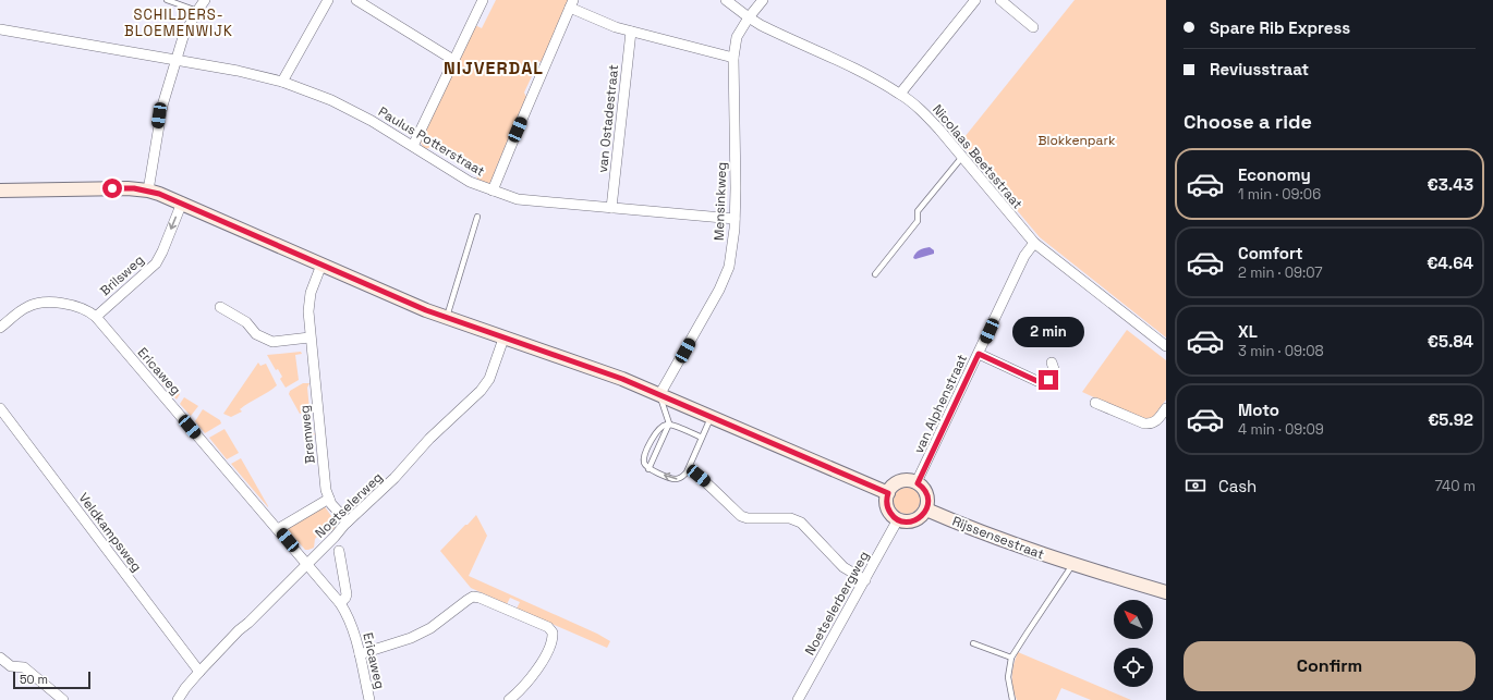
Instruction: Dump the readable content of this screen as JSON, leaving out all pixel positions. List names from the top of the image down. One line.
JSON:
{"streets":{"main road":["Rijssensestraat"],"street":["van Ostadestraat","Paulus Potterstraat","Nicolaas Beetsstraat","Mensinkweg","Brilsweg","Ericaweg","van Alphenstraat","Bremweg","Noetselerweg","Veldkampsweg","Noetselerbergweg"]},"crossings":[["van Ostadestraat","Paulus Potterstraat"],["Paulus Potterstraat","Mensinkweg"],["Nicolaas Beetsstraat","Mensinkweg"],["Nicolaas Beetsstraat","van Alphenstraat"],["Brilsweg","Ericaweg"],["Ericaweg","Noetselerweg"],["van Alphenstraat","Rijssensestraat"],["van Alphenstraat","Noetselerbergweg"],["Bremweg","Noetselerweg"],["Noetselerweg","Veldkampsweg"],["Rijssensestraat","Noetselerbergweg"]],"one_way":["Brilsweg"],"districts":["SCHILDERS- BLOEMENWIJK","NIJVERDAL"],"parks":["Blokkenpark"],"scale_bar":"50 m","north":"top left","page":{"banner":["Spare Rib Express","Reviusstraat"],"heading":"Choose a ride","list":[{"name":"Economy","note":"1 min · 09:06","value":"€3.43"},{"name":"Comfort","note":"2 min · 09:07","value":"€4.64"},{"name":"XL","note":"3 min · 09:08","value":"€5.84"},{"name":"Moto","note":"4 min · 09:09","value":"€5.92"}],"bubble":"2 min","pay":["Cash","740 m"],"buttons":"Confirm","scale":"50 m"}}
